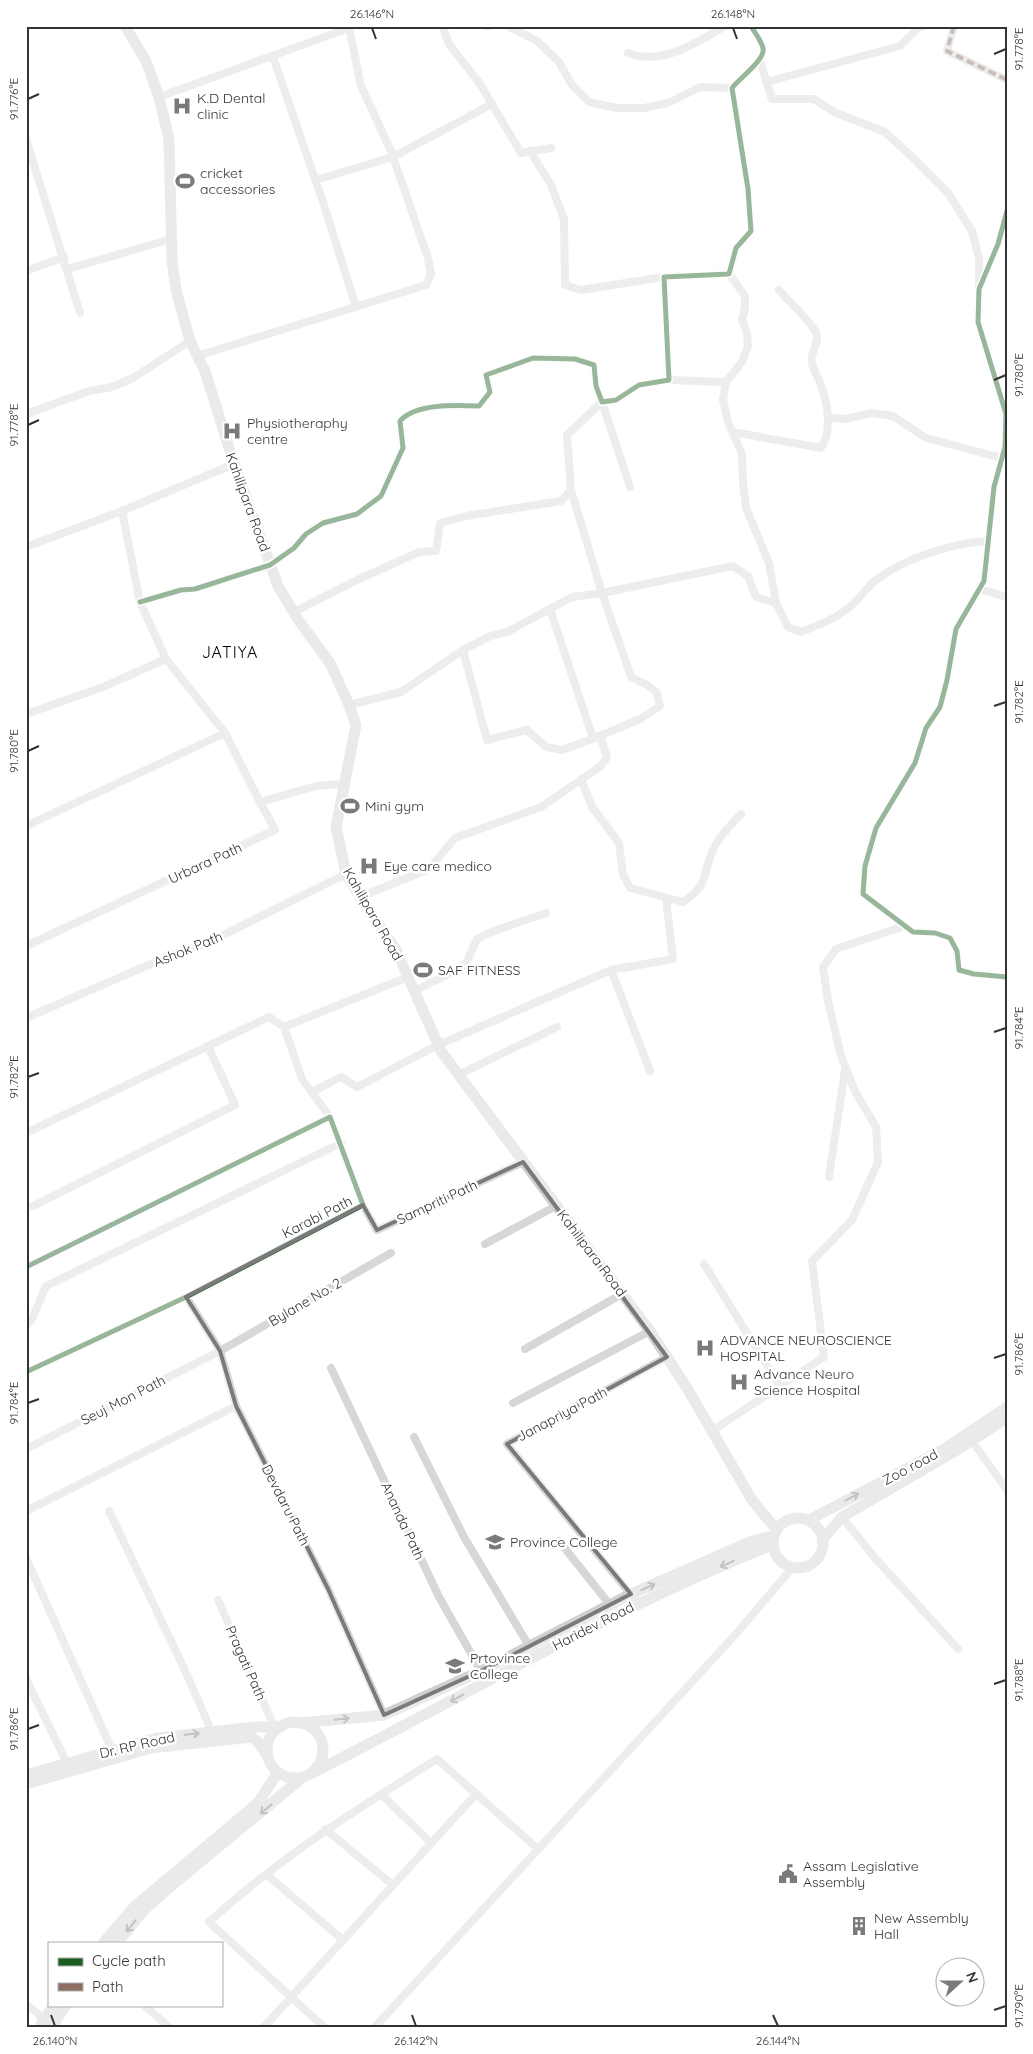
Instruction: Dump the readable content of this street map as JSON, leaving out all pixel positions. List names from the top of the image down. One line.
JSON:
{"streets":{"main road":["Kahilipara Road","Zoo road","Haridev Road","Dr. RP Road"],"street":["Urbara Path","Ashok Path","Sampriti Path","Karabi Path","Bylane No. 2","Seuj Mon Path","Janapriya Path","Devdaru Path","Ananda Path","Pragati Path"]},"crossings":[["Kahilipara Road","Ashok Path"],["Kahilipara Road","Sampriti Path"],["Kahilipara Road","Janapriya Path"],["Kahilipara Road","Zoo road"],["Kahilipara Road","Haridev Road"],["Sampriti Path","Karabi Path"],["Karabi Path","Devdaru Path"],["Bylane No. 2","Seuj Mon Path"],["Bylane No. 2","Devdaru Path"],["Seuj Mon Path","Devdaru Path"],["Janapriya Path","Haridev Road"],["Zoo road","Haridev Road"],["Devdaru Path","Haridev Road"],["Ananda Path","Haridev Road"],["Haridev Road","Pragati Path"],["Haridev Road","Dr. RP Road"],["Pragati Path","Dr. RP Road"]],"districts":["JATIYA"],"places":{"hospital":["K.D Dental clinic","Physiotheraphy centre","Eye care medico","ADVANCE NEUROSCIENCE HOSPITAL","Advance Neuro Science Hospital"],"sports":["cricket accessories","Mini gym","SAF FITNESS"],"school or university":["Province College","Prtovince College"],"public building":["Assam Legislative Assembly"],"building":["New Assembly Hall"]},"legend":["Cycle path","Path"],"north":"right","coordinates":["26.146°N","26.148°N","91.778°E","91.776°E","91.780°E","91.782°E","91.784°E","91.786°E","91.788°E","91.790°E","26.140°N","26.142°N","26.144°N"]}
